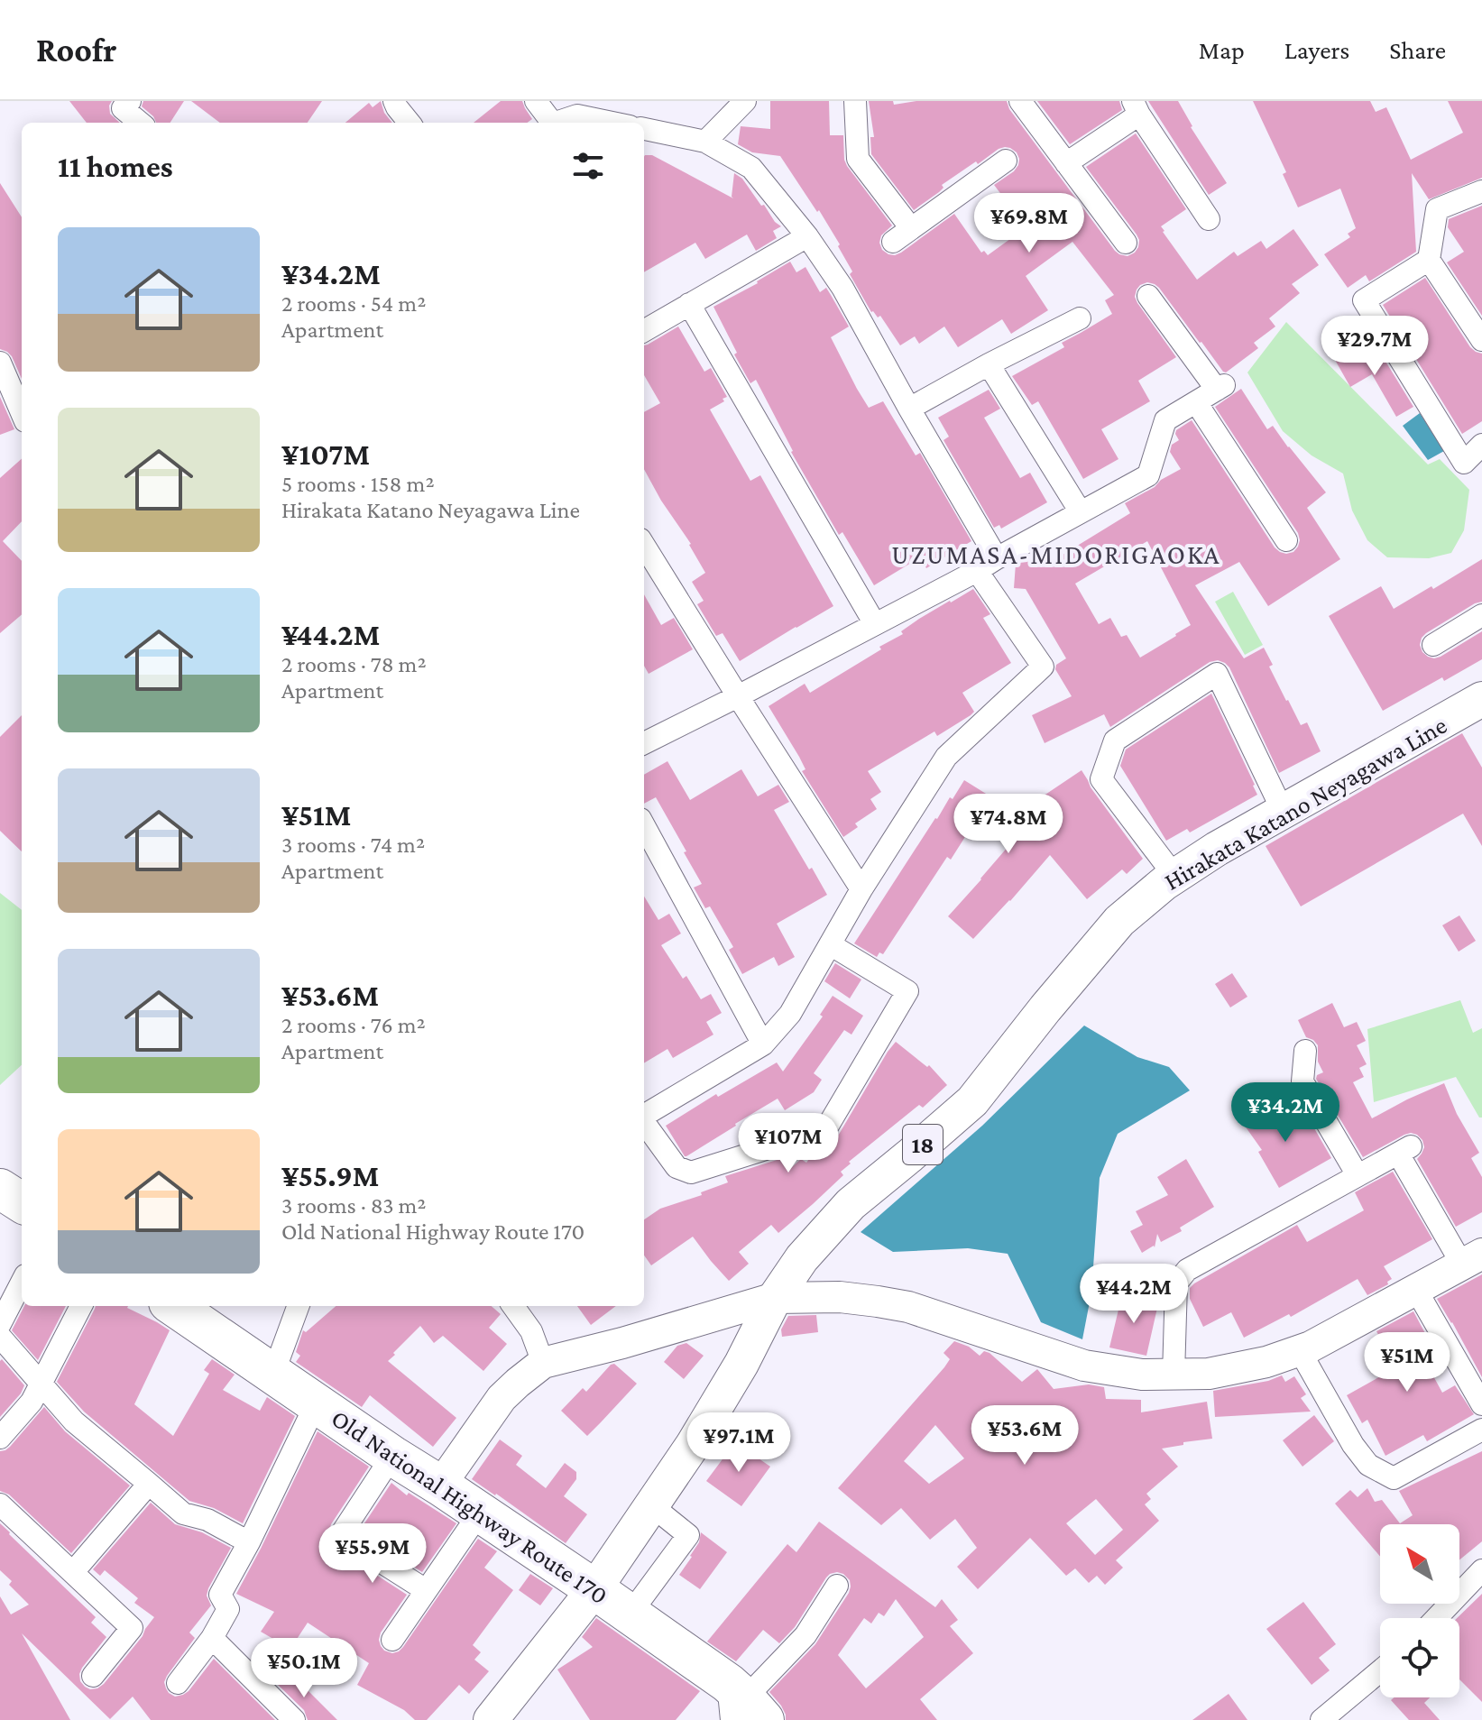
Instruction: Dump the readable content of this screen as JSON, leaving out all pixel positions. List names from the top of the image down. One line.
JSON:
{"streets":{"highway":["Old National Highway Route 170"],"main road":["Hirakata Katano Neyagawa Line","18"]},"crossings":[["Hirakata Katano Neyagawa Line","Old National Highway Route 170"]],"districts":["UZUMASA-MIDORIGAOKA"],"north":"top left","page":{"header":"Roofr","nav":["Map","Layers","Share"],"heading":"11 homes","price":["¥69.8M","¥29.7M","¥74.8M","¥34.2M","¥107M","¥44.2M","¥51M","¥53.6M","¥97.1M","¥55.9M","¥50.1M"],"list":[{"name":"¥34.2M","note":"2 rooms · 54 m² · Apartment"},{"name":"¥107M","note":"5 rooms · 158 m² · Hirakata Katano Neyagawa Line"},{"name":"¥44.2M","note":"2 rooms · 78 m² · Apartment"},{"name":"¥51M","note":"3 rooms · 74 m² · Apartment"},{"name":"¥53.6M","note":"2 rooms · 76 m² · Apartment"},{"name":"¥55.9M","note":"3 rooms · 83 m² · Old National Highway Route 170"}]}}
